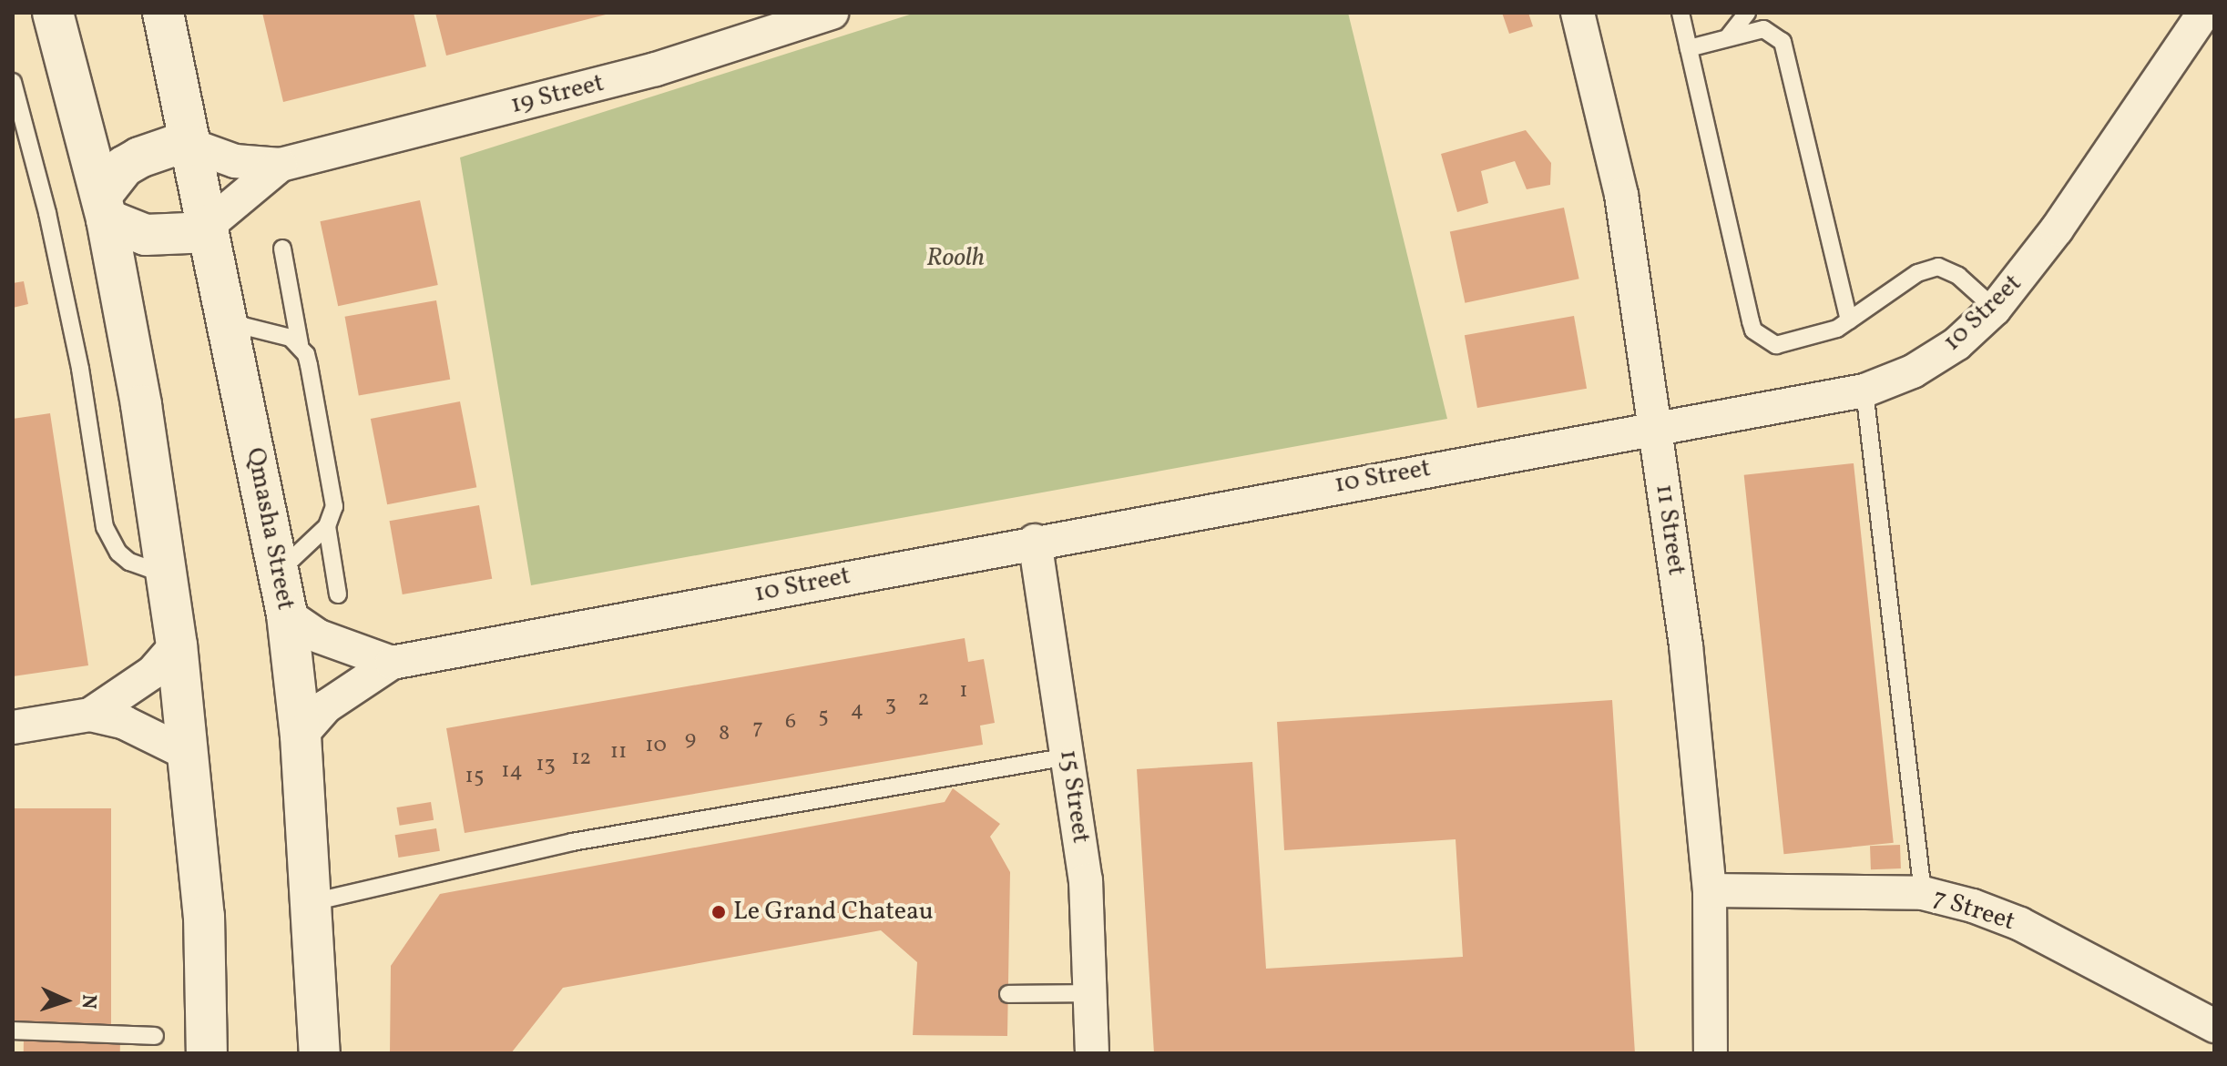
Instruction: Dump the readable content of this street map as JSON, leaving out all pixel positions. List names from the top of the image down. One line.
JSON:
{"streets":{"street":["19 Street","10 Street","Qmasha Street","11 Street","15 Street","7 Street"]},"crossings":[["19 Street","Qmasha Street"],["10 Street","Qmasha Street"],["10 Street","11 Street"],["10 Street","15 Street"],["11 Street","7 Street"]],"parks":["Roolh"],"places":["Le Grand Chateau"],"house_numbers":["1","2","3","4","5","6","7","8","9","10","11","12","13","14","15"],"north":"right"}
